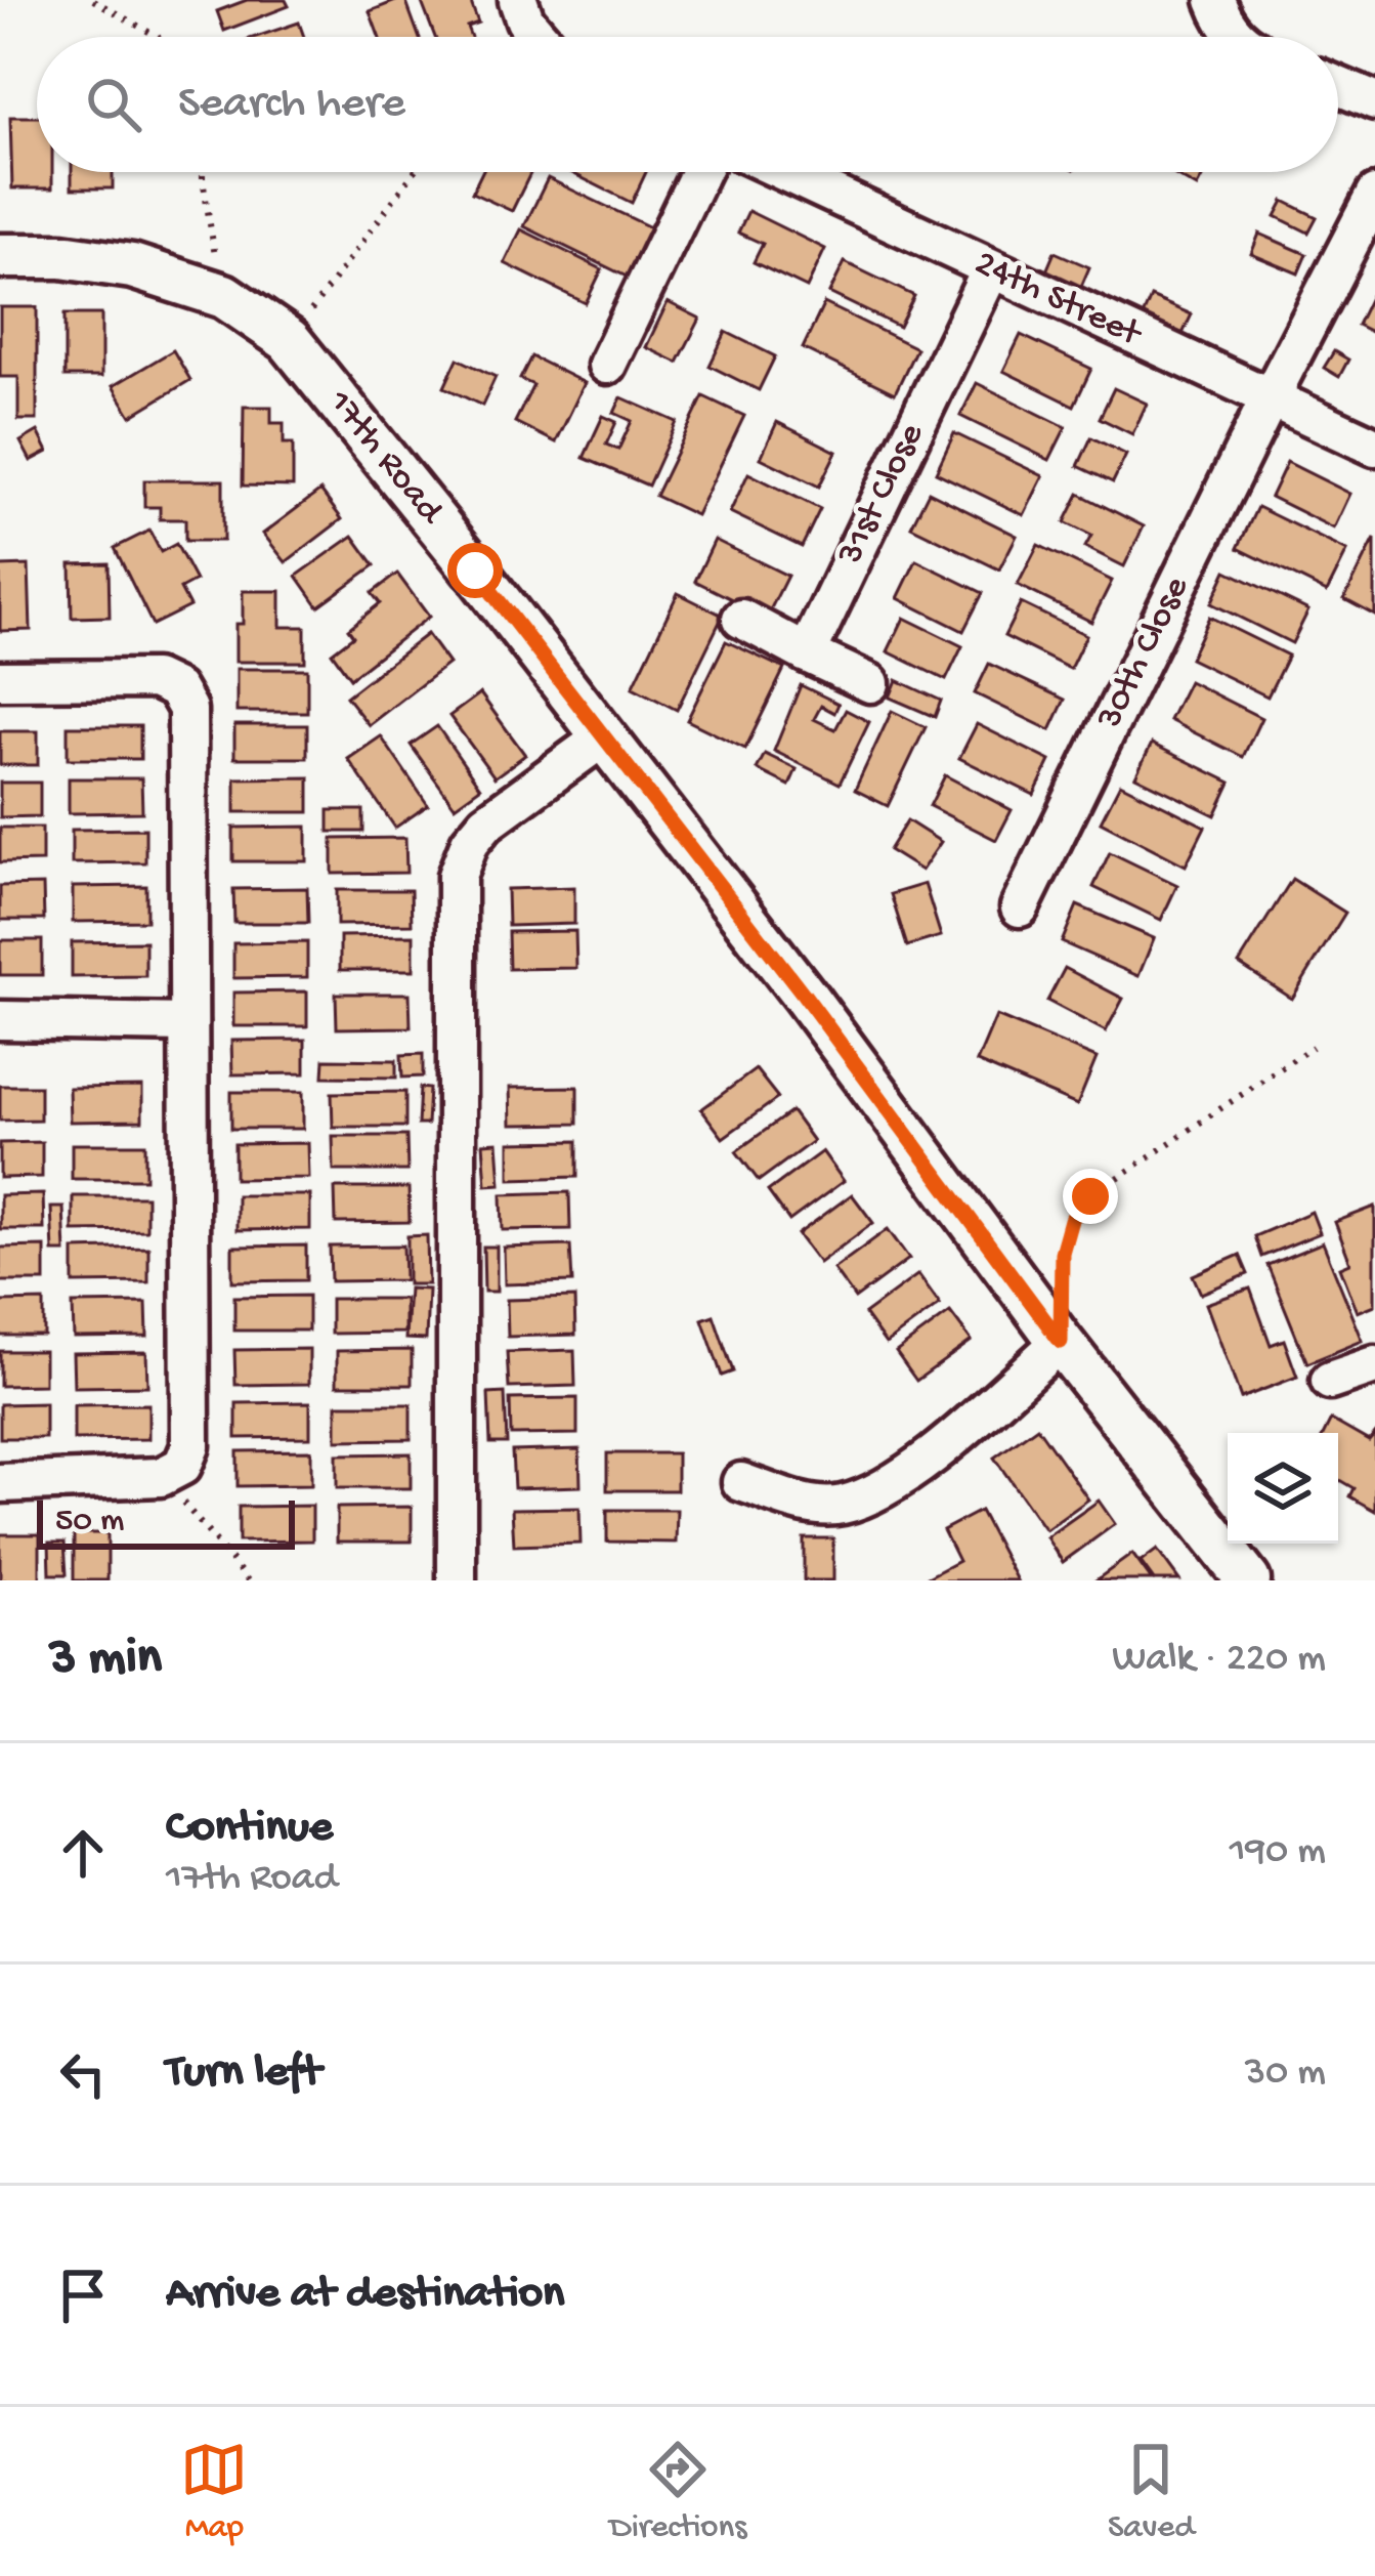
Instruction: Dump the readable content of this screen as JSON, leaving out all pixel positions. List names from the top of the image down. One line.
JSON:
{"streets":{"street":["24th Street","17th Road","31st Close","30th Close"]},"crossings":[["24th Street","31st Close"],["24th Street","30th Close"]],"scale_bar":"50 m","page":{"search":"Search here","scale":"50 m","heading":["3 min","Walk · 220 m"],"list":[["Continue","17th Road","190 m"],["Turn left","30 m"],"Arrive at destination"],"nav":["Map","Directions","Saved"]}}
